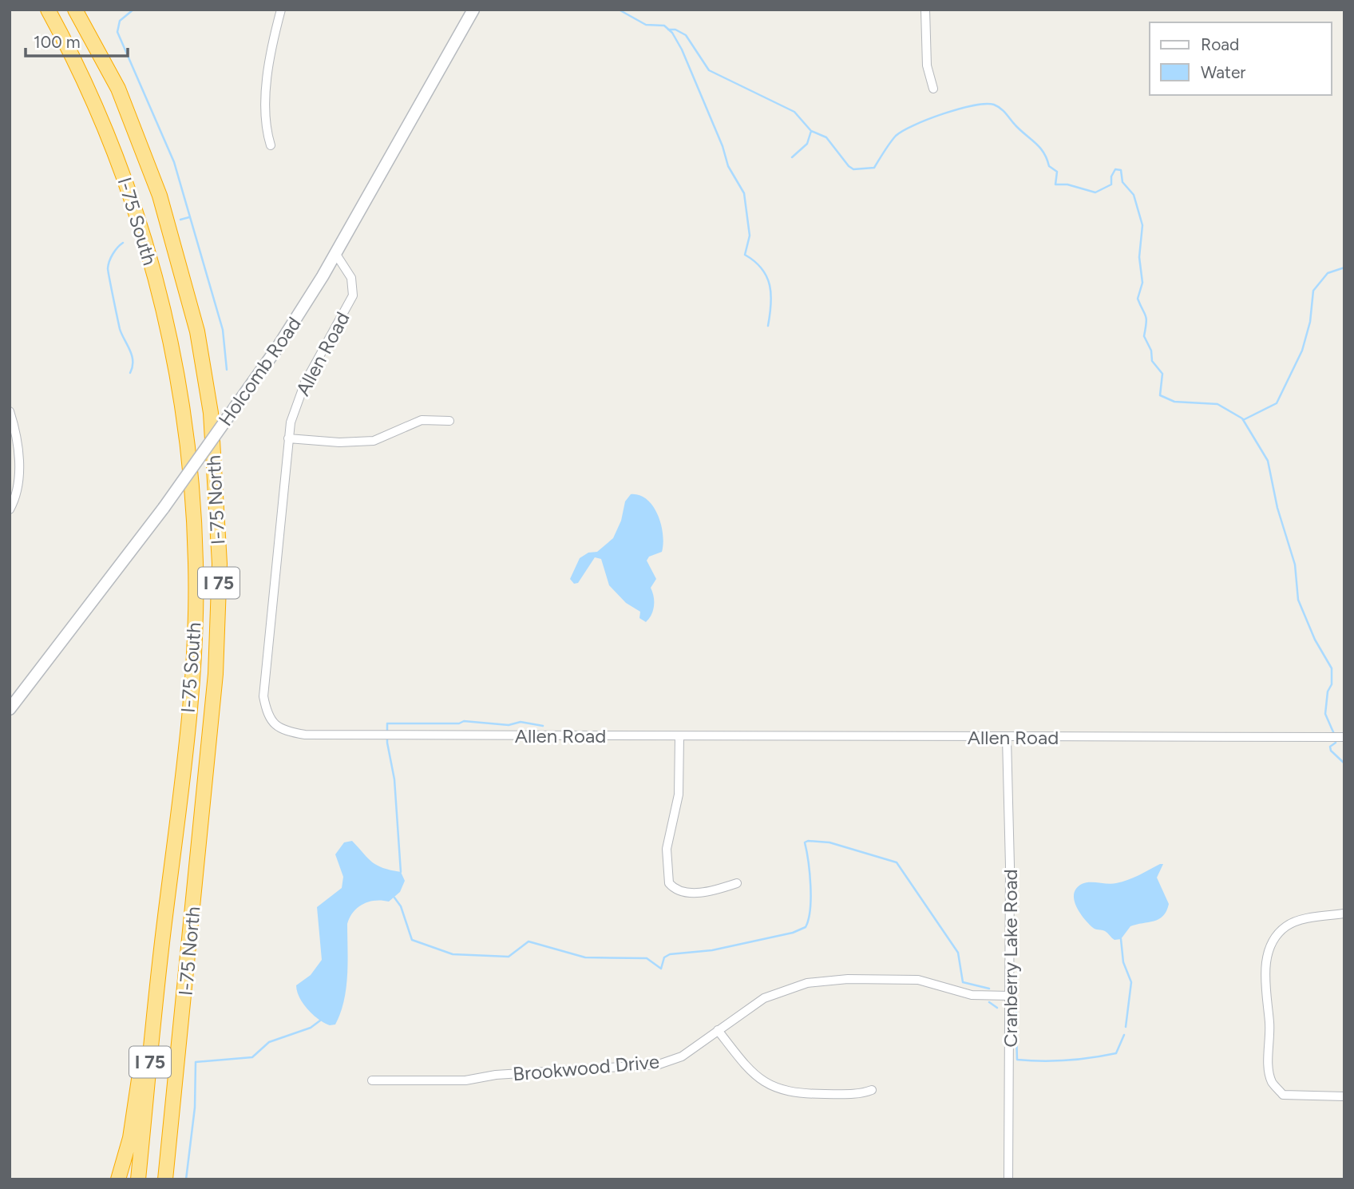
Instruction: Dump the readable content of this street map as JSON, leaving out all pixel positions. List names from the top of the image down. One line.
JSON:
{"streets":{"highway":["I-75 South","I-75 North","I 75"],"street":["Allen Road","Holcomb Road","Cranberry Lake Road","Brookwood Drive"]},"crossings":[["Allen Road","Holcomb Road"],["Allen Road","Cranberry Lake Road"],["Cranberry Lake Road","Brookwood Drive"]],"legend":["Road","Water"],"scale_bar":"100 m"}
